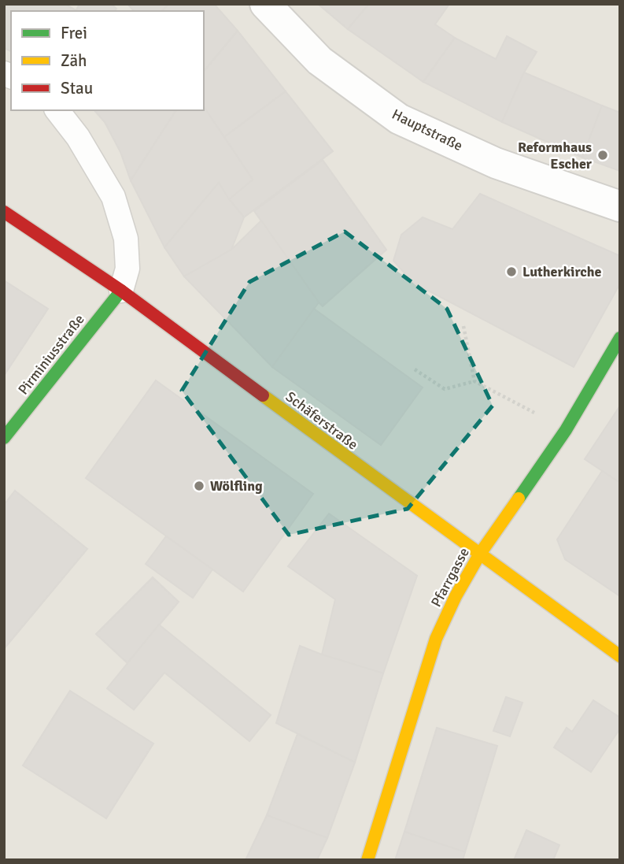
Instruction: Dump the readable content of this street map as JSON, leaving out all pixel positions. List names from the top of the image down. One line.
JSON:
{"streets":{"street":["Hauptstraße","Pirminiusstraße","Schäferstraße","Pfarrgasse"]},"crossings":[["Pirminiusstraße","Schäferstraße"],["Schäferstraße","Pfarrgasse"]],"places":["Reformhaus Escher","Lutherkirche","Wölfling"],"legend":["Frei","Zäh","Stau"]}
